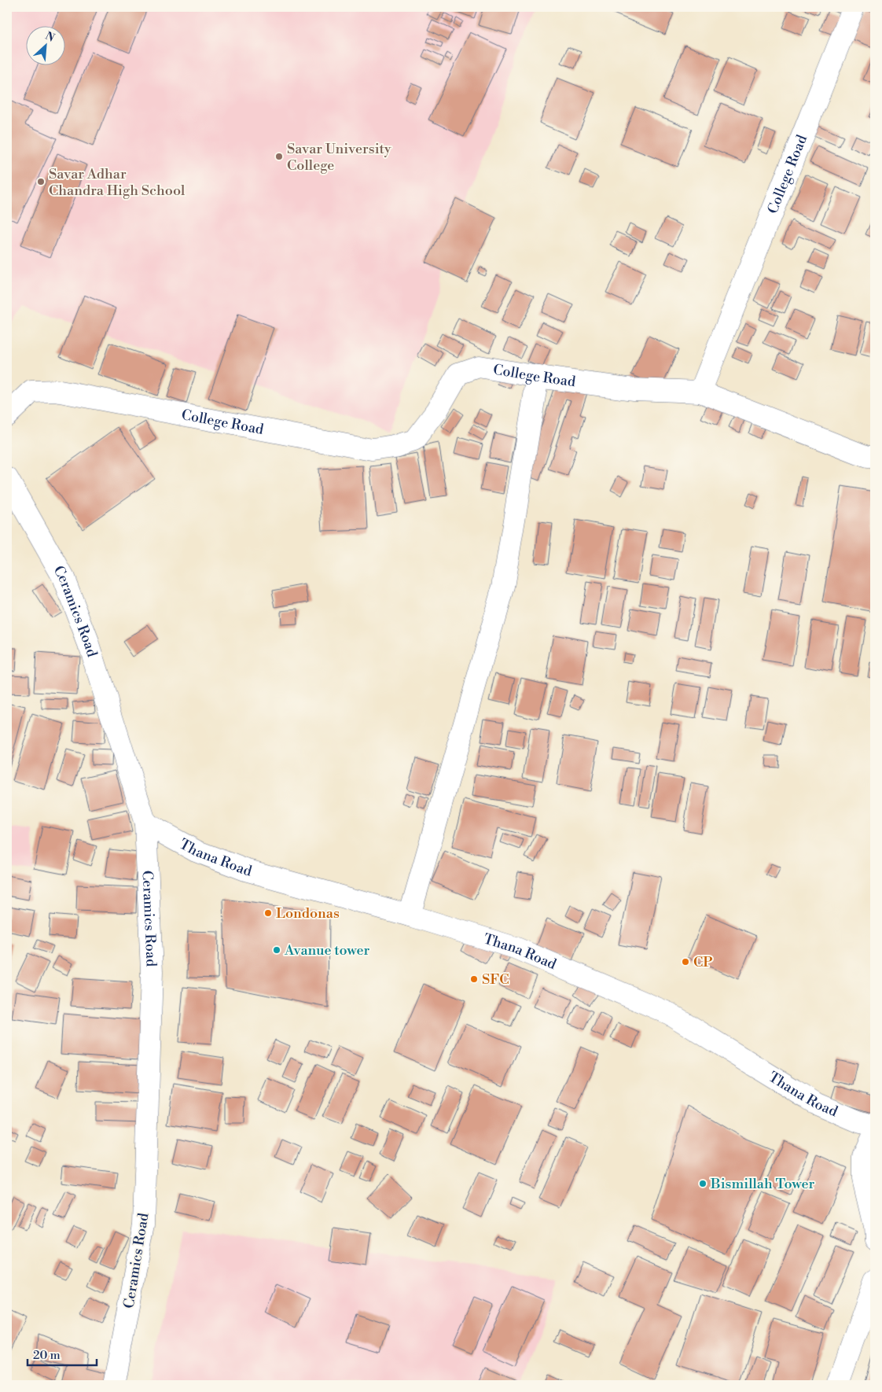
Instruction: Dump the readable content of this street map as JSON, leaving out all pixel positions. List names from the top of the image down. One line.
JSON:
{"streets":{"street":["College Road","Ceramics Road","Thana Road"]},"crossings":[["Ceramics Road","Thana Road"]],"places":["Savar University College","Savar Adhar Chandra High School","Londonas","Avanue tower","CP","SFC","Bismillah Tower"],"scale_bar":"20 m","north":"top right"}
